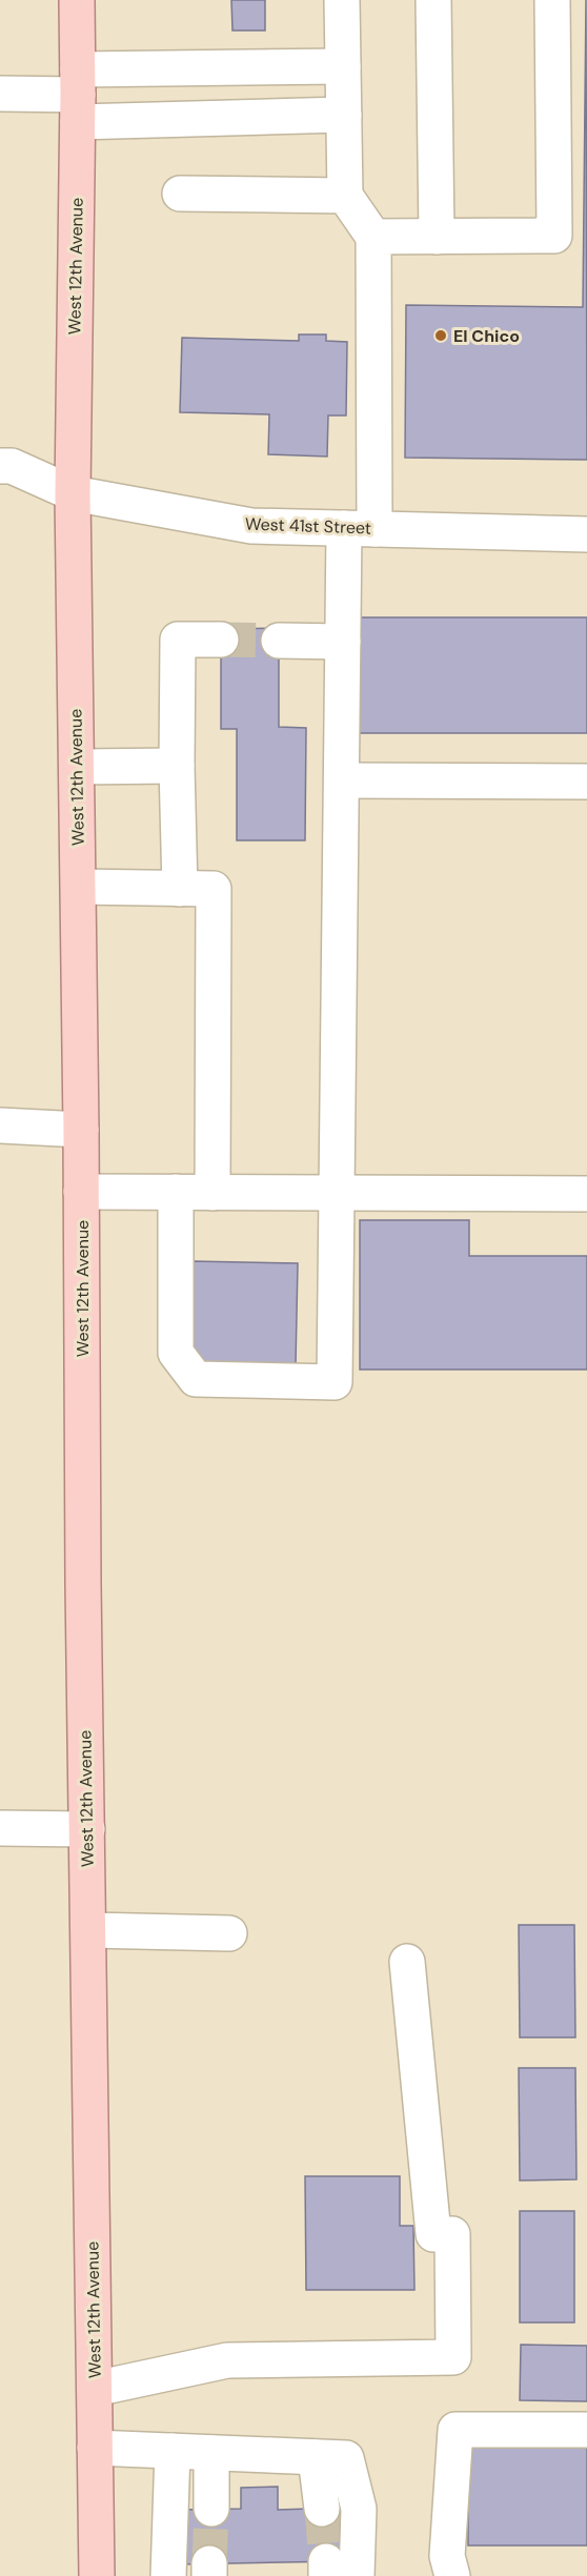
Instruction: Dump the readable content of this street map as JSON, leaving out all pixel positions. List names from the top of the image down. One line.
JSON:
{"streets":{"main road":["West 12th Avenue"],"street":["West 41st Street"]},"crossings":[["West 12th Avenue","West 41st Street"]],"places":["El Chico"]}
